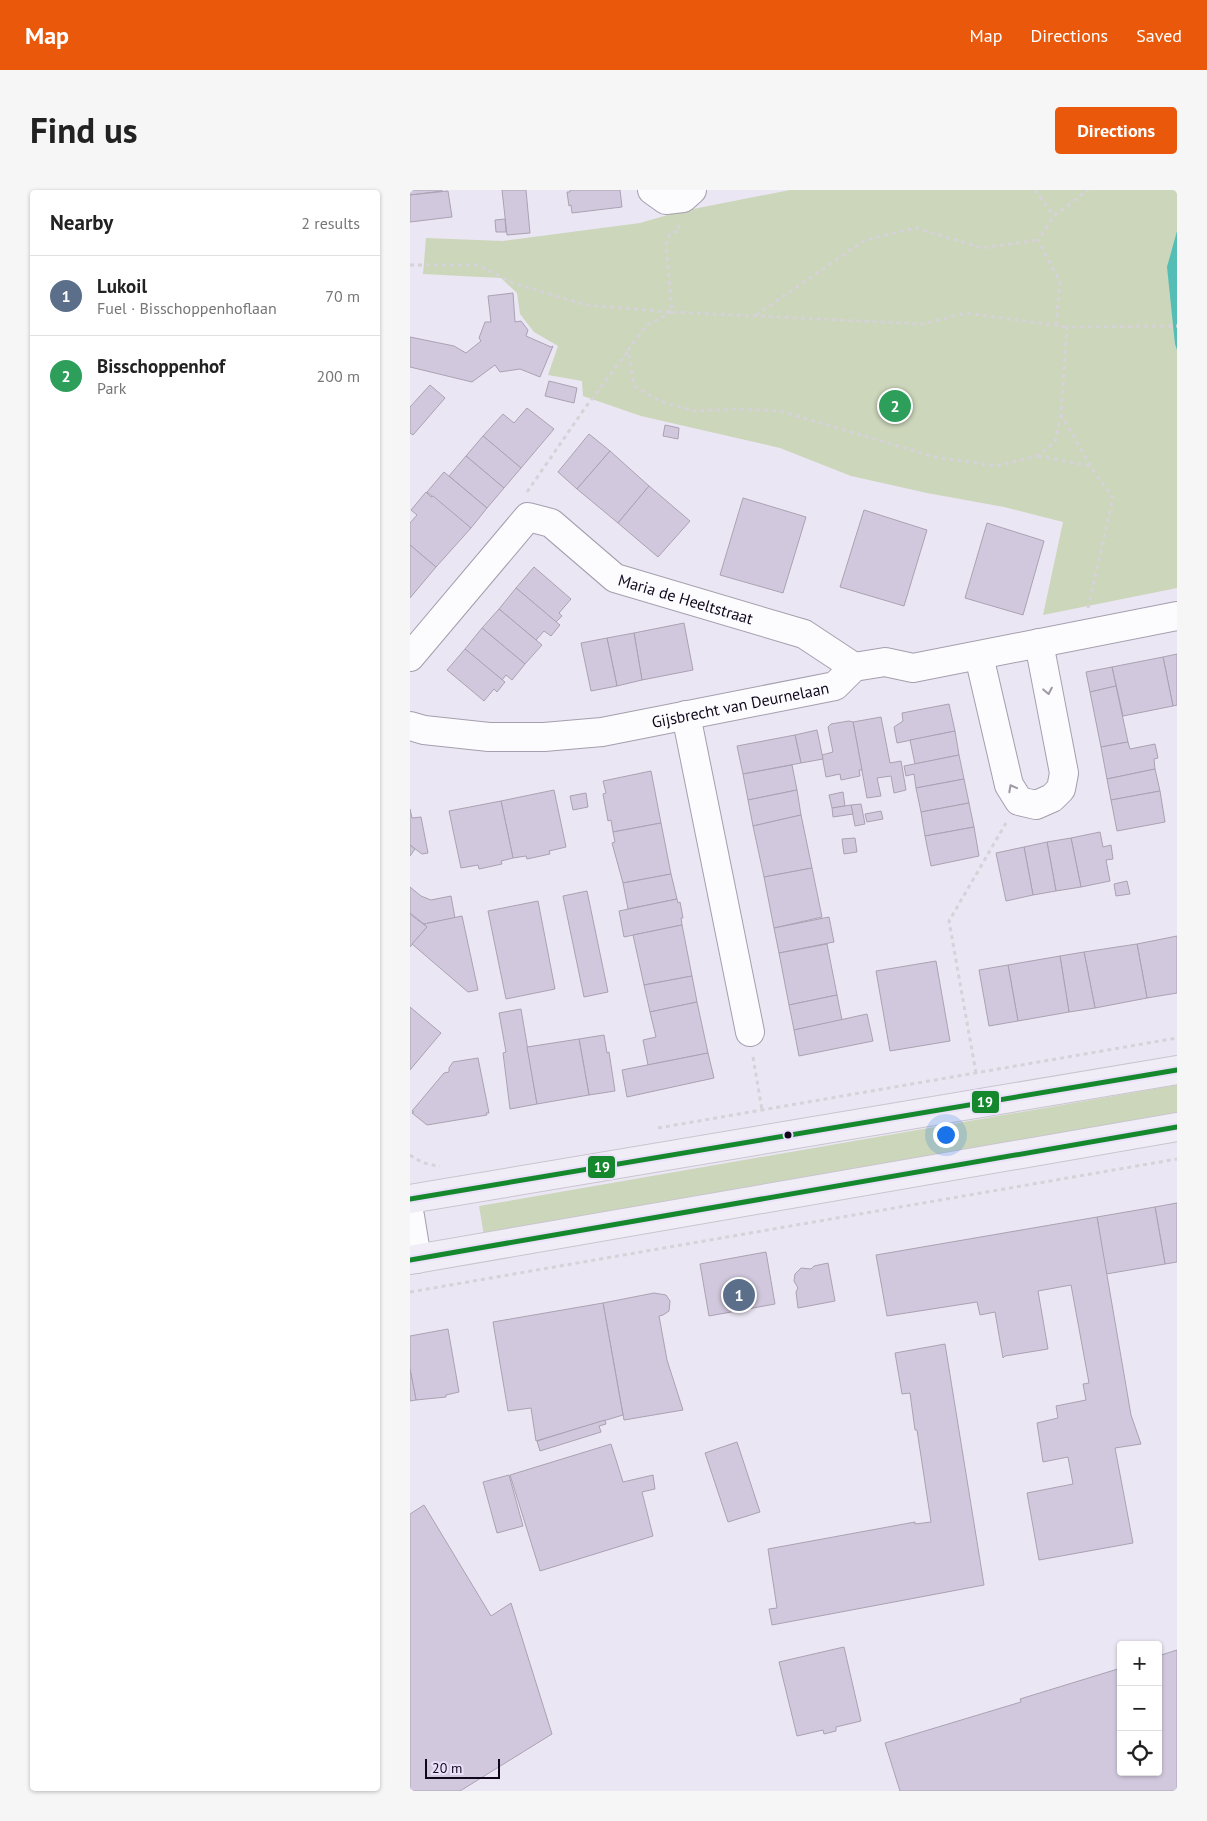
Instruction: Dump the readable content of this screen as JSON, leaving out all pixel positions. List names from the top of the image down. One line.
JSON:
{"streets":{"street":["Maria de Heeltstraat","Gijsbrecht van Deurnelaan"]},"crossings":[["Maria de Heeltstraat","Gijsbrecht van Deurnelaan"]],"lines":["transit line 19"],"scale_bar":"20 m","page":{"header":"Map","nav":["Map","Directions","Saved"],"title":"Find us","buttons":"Directions","heading":["Nearby","2 results"],"list":[{"mark":"1","name":"Lukoil","note":"Fuel · Bisschoppenhoflaan","value":"70 m"},{"mark":"2","name":"Bisschoppenhof","note":"Park","value":"200 m"}],"pins":["2","1"],"map_buttons":["+","−"],"scale":"20 m"}}
